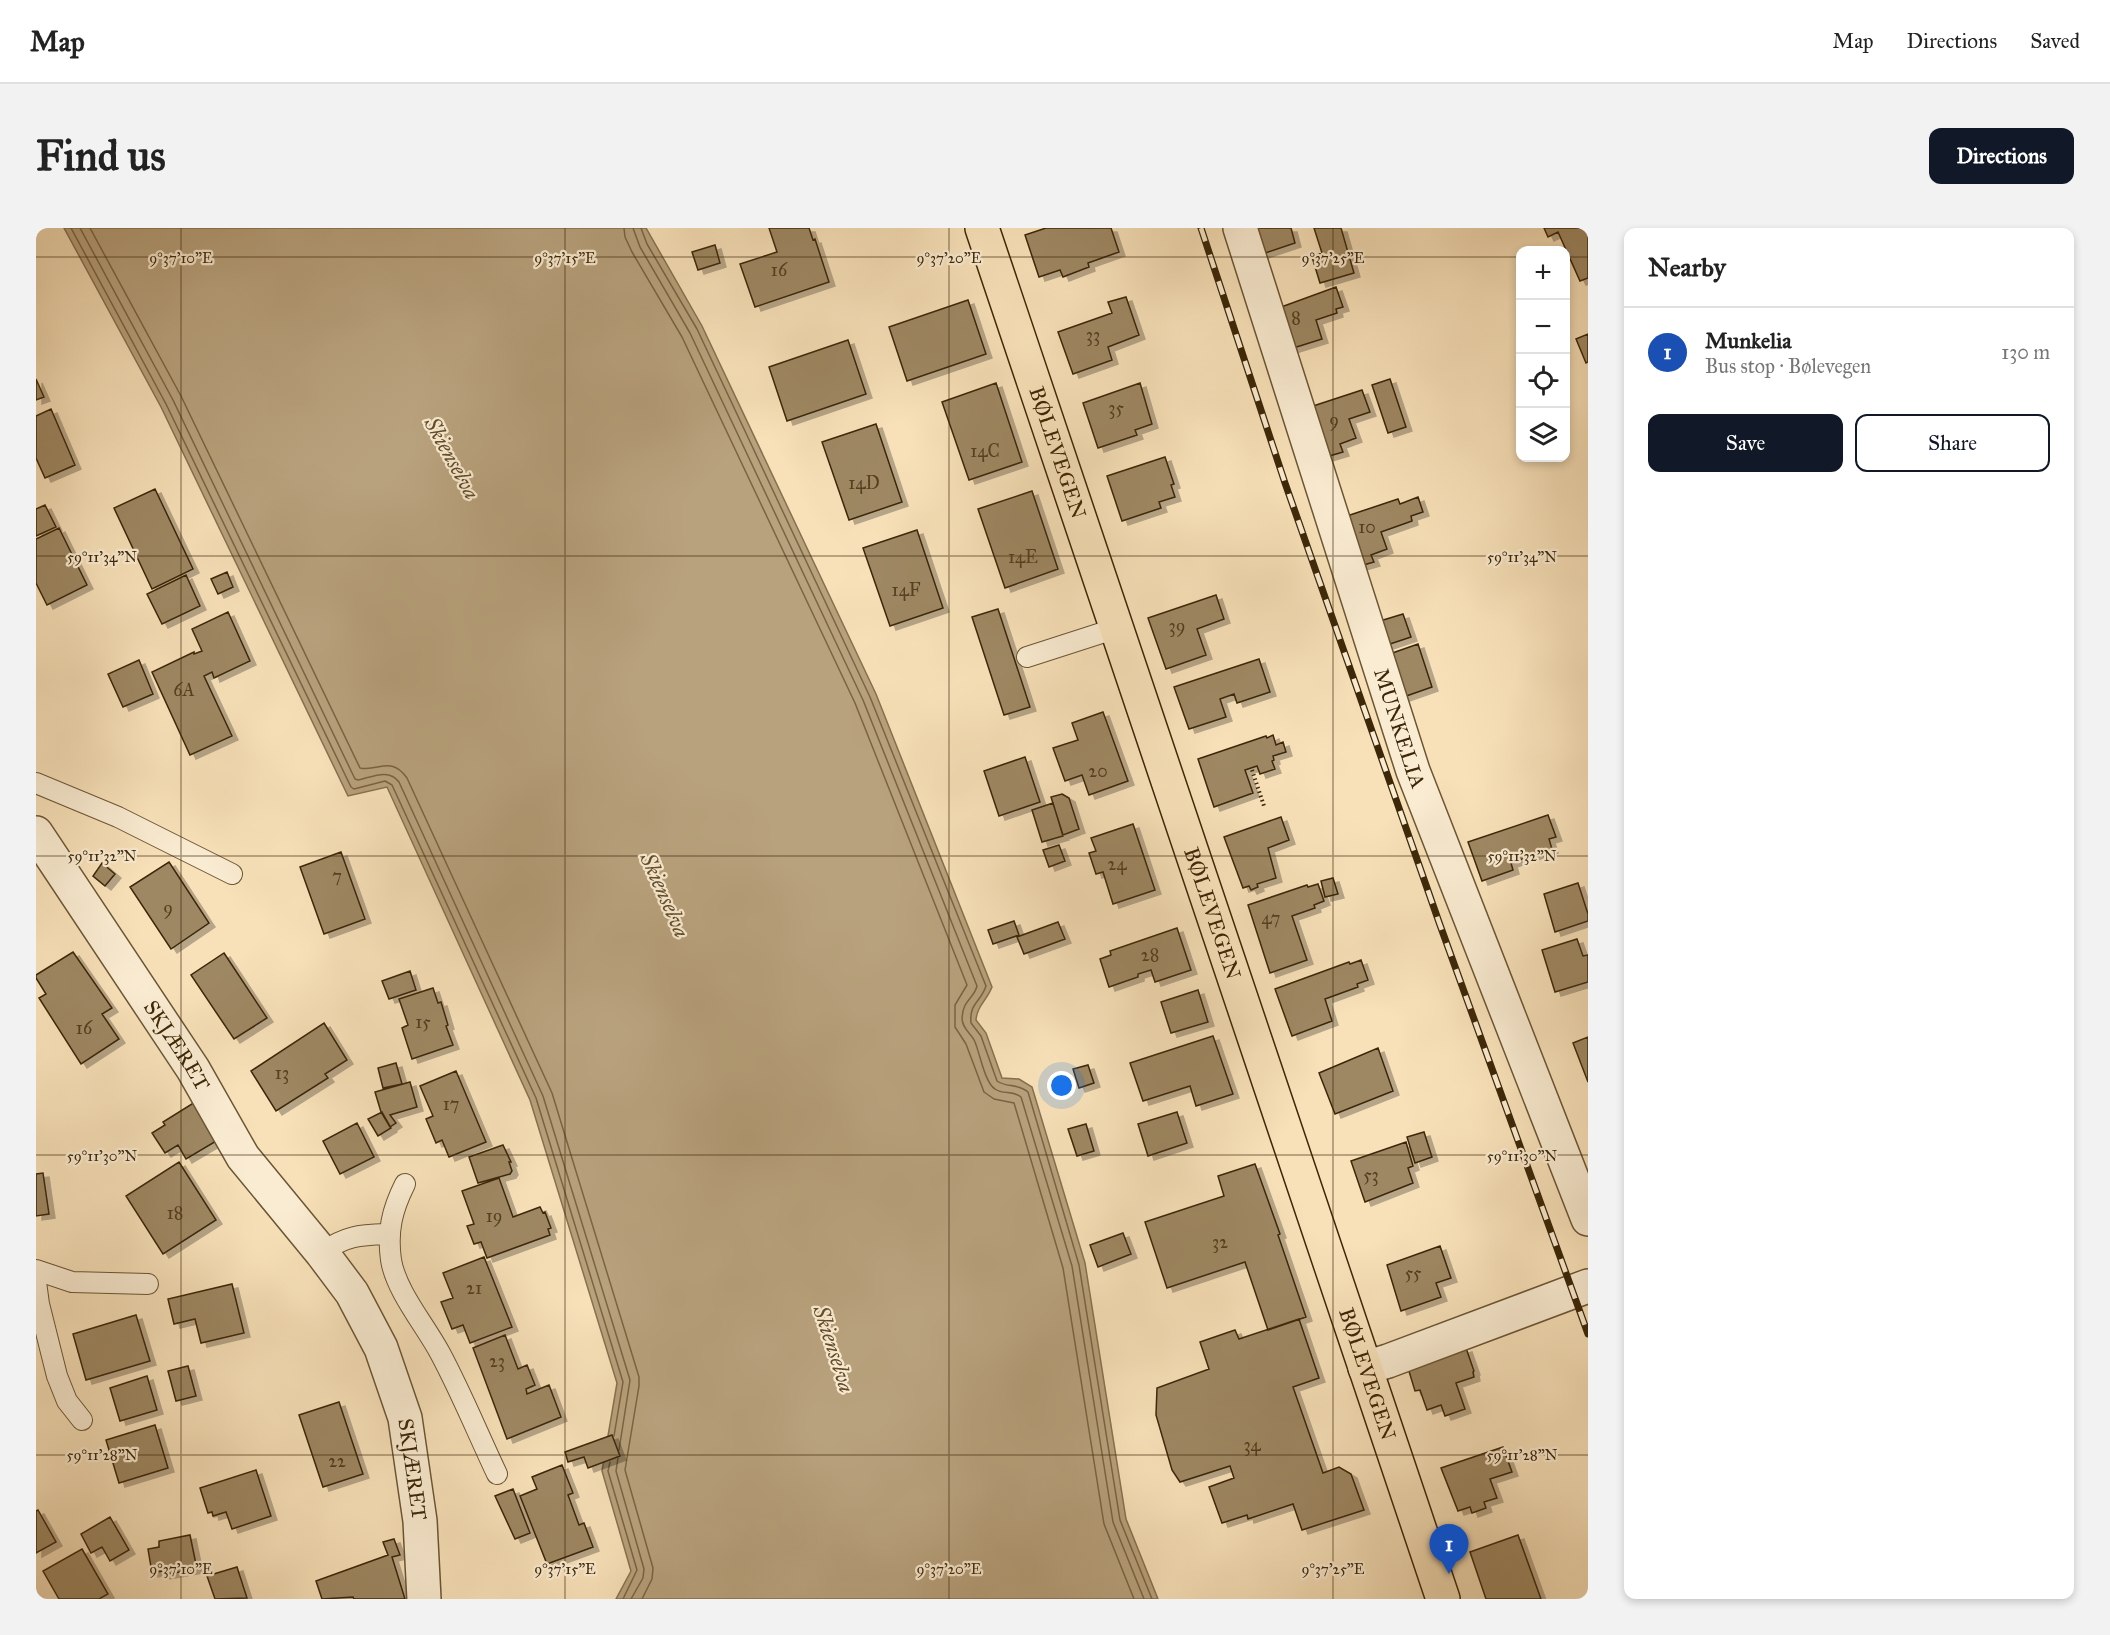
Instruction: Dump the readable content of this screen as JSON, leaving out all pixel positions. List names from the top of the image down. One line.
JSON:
{"streets":{"main road":["BØLEVEGEN"],"street":["MUNKELIA","SKJÆRET"]},"water":["Skienselva"],"house_numbers":["16","8","33","35","9","14C","14D","10","14E","14F","39","6A","20","24","7","9","47","28","15","16","13","17","53","18","19","32","55","21","23","34","22"],"page":{"header":"Map","nav":["Map","Directions","Saved"],"buttons":["Directions",["Save","Share"]],"title":"Find us","heading":"Nearby","map_buttons":["+","−"],"list":[{"mark":"1","name":"Munkelia","note":"Bus stop · Bølevegen","value":"130 m"}],"pins":"1"},"coordinates":["9°37'10\"E","9°37'15\"E","9°37'20\"E","9°37'25\"E","59°11'34\"N","59°11'32\"N","59°11'30\"N","59°11'28\"N"]}
